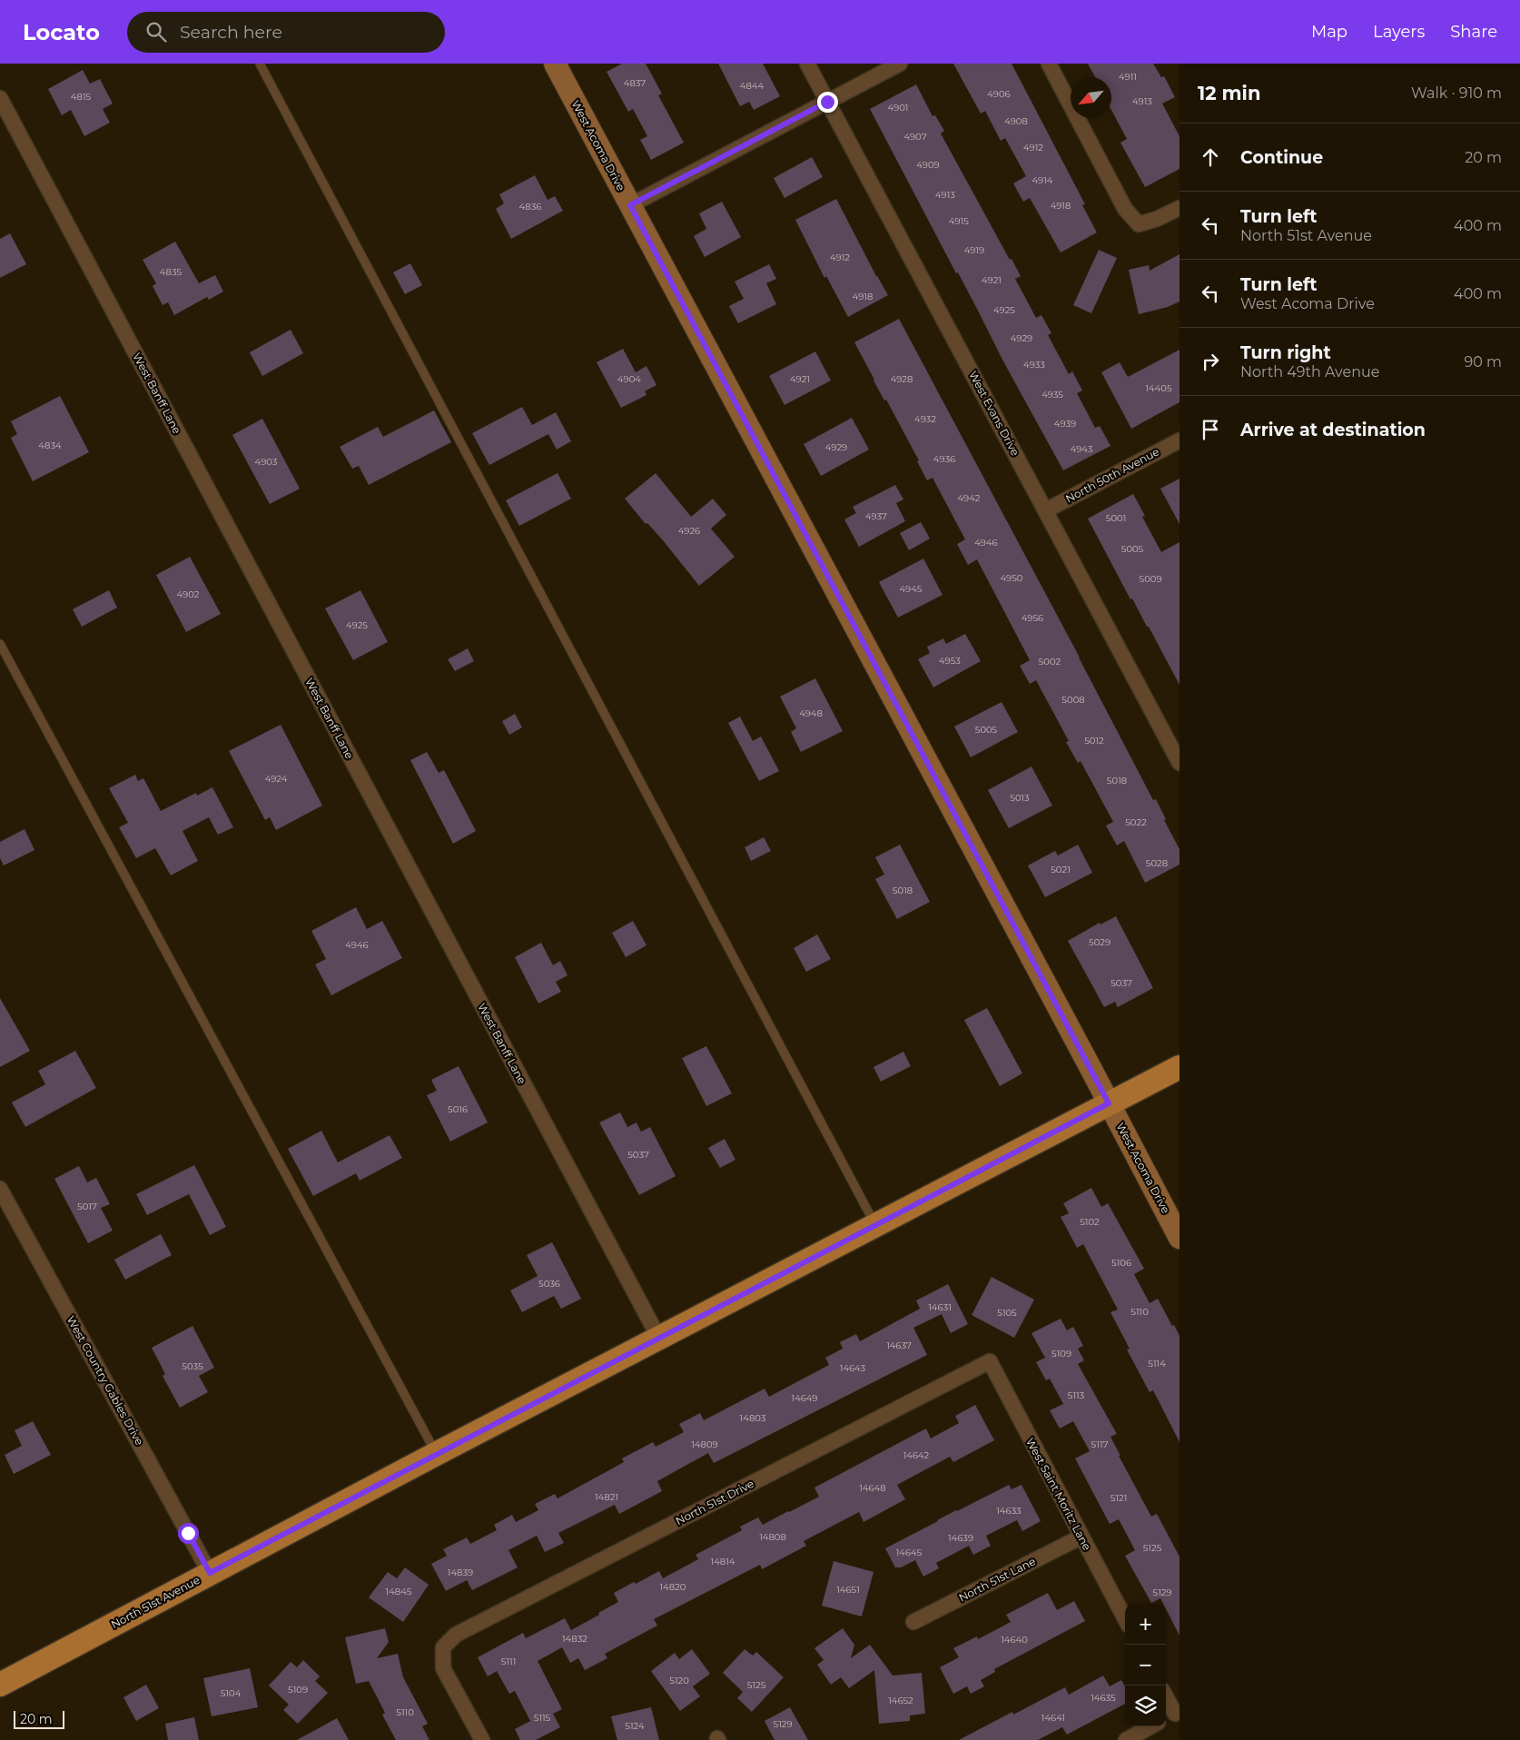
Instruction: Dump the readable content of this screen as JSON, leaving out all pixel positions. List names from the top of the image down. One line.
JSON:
{"streets":{"main road":["North 51st Avenue"],"street":["West Acoma Drive","West Banff Lane","West Evans Drive","North 50th Avenue","West Country Gables Drive","West Saint Moritz Lane","North 51st Drive","North 51st Lane"]},"crossings":[["West Acoma Drive","North 51st Avenue"],["West Banff Lane","North 51st Avenue"],["West Evans Drive","North 50th Avenue"],["West Country Gables Drive","North 51st Avenue"],["West Saint Moritz Lane","North 51st Drive"],["West Saint Moritz Lane","North 51st Lane"]],"house_numbers":["4911","4837","4844","4906","4815","4913","4901","4908","4907","4912","4909","4914","4913","4918","4836","4915","4919","4912","4835","4921","4918","4925","4929","4933","4904","4921","4928","14405","4935","4932","4939","4834","4929","4943","4936","4903","4942","4937","5001","4926","4946","5005","4950","5009","4945","4902","4956","4925","4953","5002","5008","4948","5005","5012","4924","5018","5013","5022","5028","5021","5018","5029","4946","5037","5016","5037","5017","5102","5106","5036","14631","5110","5105","14637","5109","5114","5035","14643","5113","14649","14803","14809","5117","14642","14648","14821","5121","14633","14808","14639","5125","14645","14814","14839","14820","14651","14845","5129","14832","14640","5111","5120","5125","5109","5104","14635","14652","5110","5115","14641","5129","5124"],"scale_bar":"20 m","north":"bottom left","page":{"header":"Locato","search":"Search here","nav":["Map","Layers","Share"],"heading":["12 min","Walk · 910 m"],"list":[["Continue","20 m"],["Turn left","North 51st Avenue","400 m"],["Turn left","West Acoma Drive","400 m"],["Turn right","North 49th Avenue","90 m"],"Arrive at destination"],"map_buttons":["+","−"],"scale":"20 m"}}
